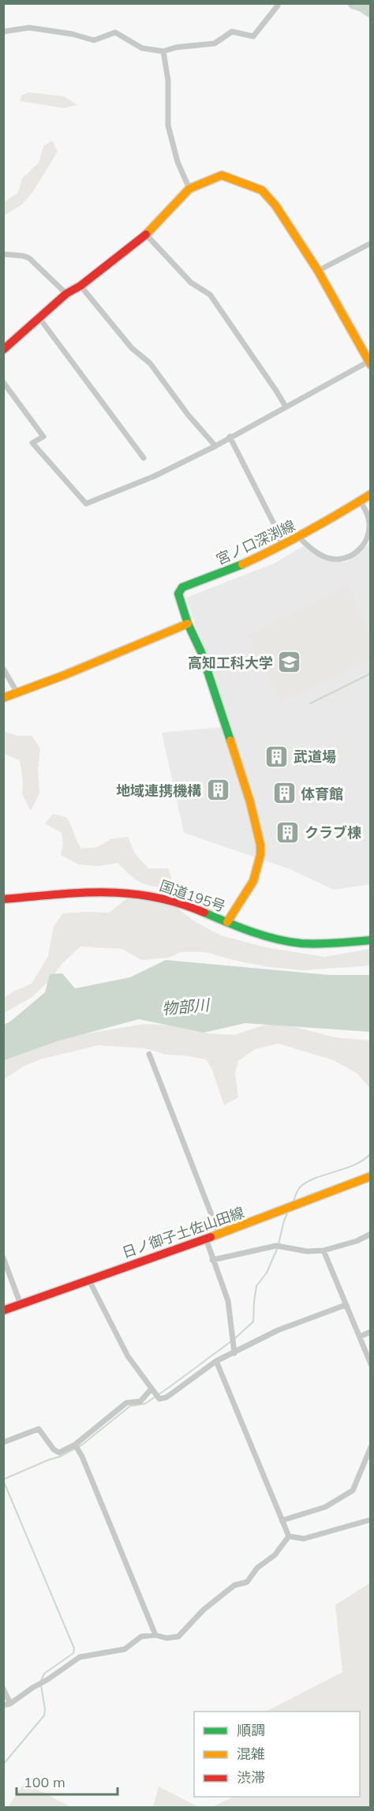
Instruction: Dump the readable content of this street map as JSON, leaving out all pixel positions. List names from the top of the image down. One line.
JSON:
{"streets":{"main road":["宮ノ口深渕線","国道195号","日ノ御子土佐山田線"]},"crossings":[["宮ノ口深渕線","国道195号"]],"water":["物部川"],"places":{"school or university":["高知工科大学"],"building":["武道場","地域連携機構","体育館","クラブ棟"]},"legend":["順調","混雑","渋滞"],"scale_bar":"100 m"}
